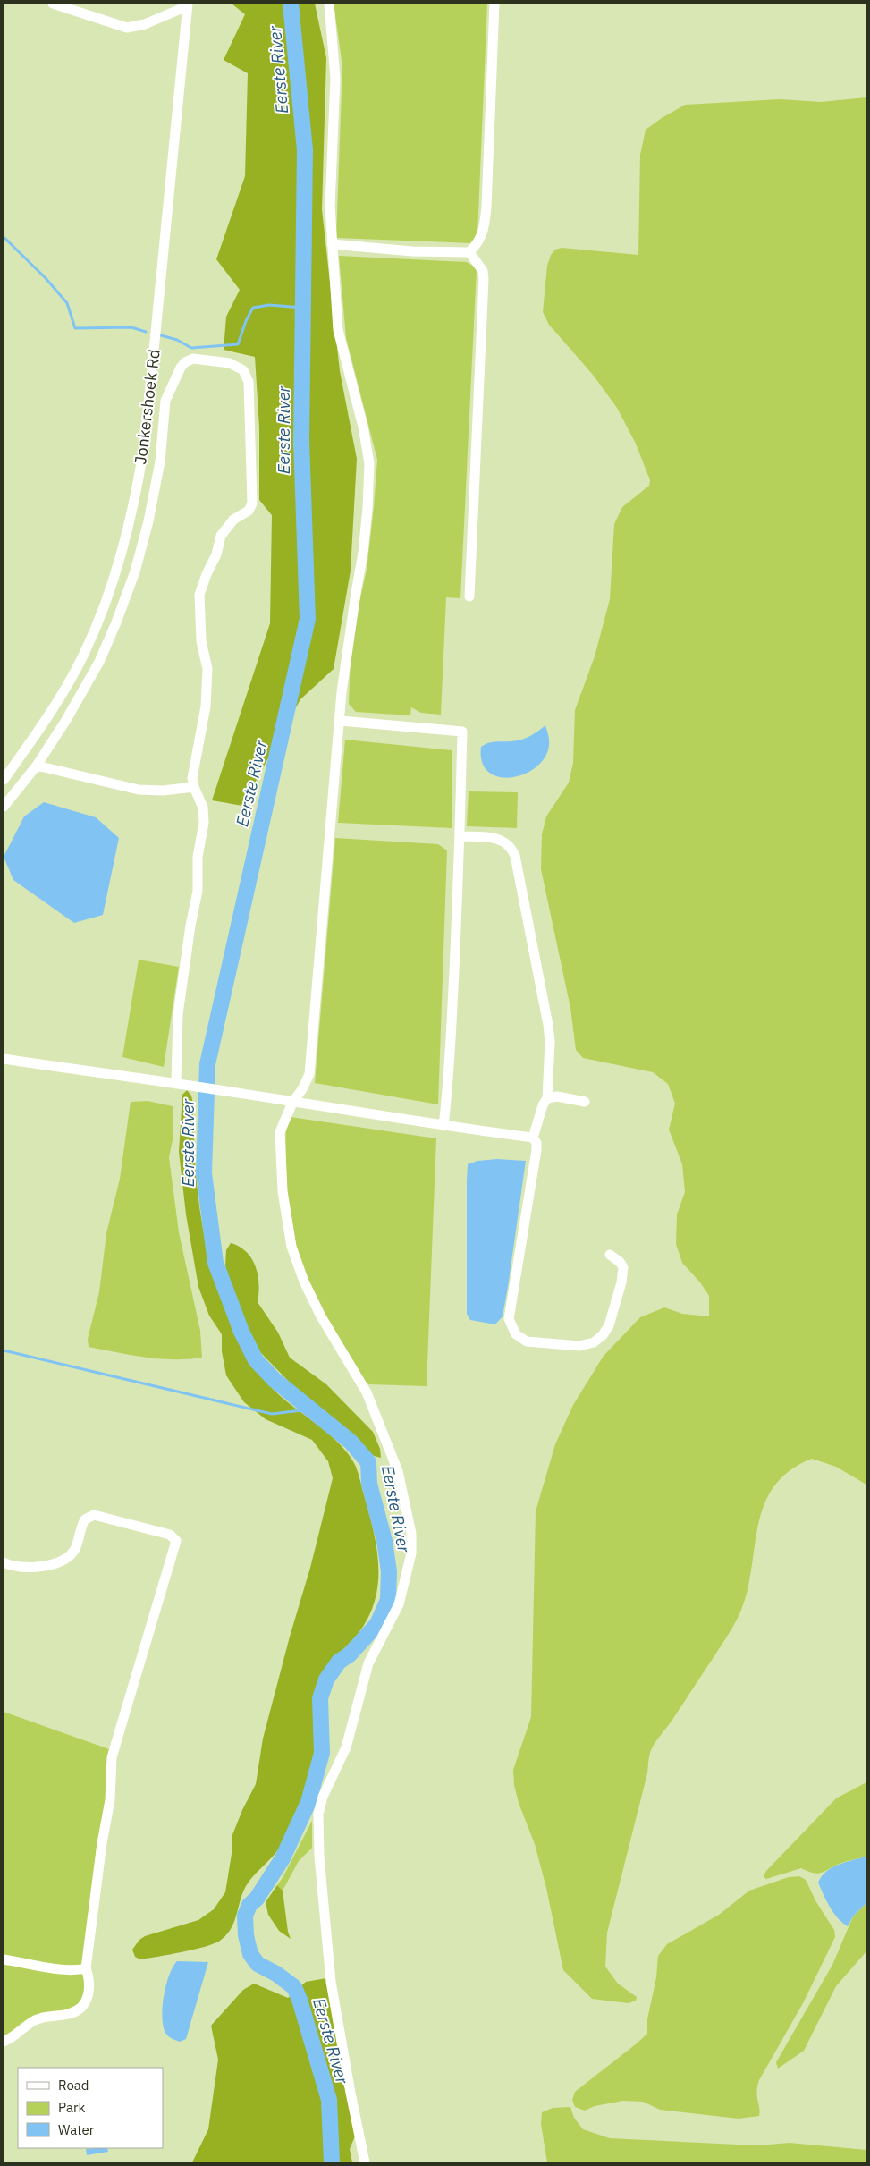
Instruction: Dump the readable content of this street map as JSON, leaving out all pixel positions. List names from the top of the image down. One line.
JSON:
{"streets":{"street":["Jonkershoek Rd"]},"water":["Eerste River"],"legend":["Road","Park","Water"]}
